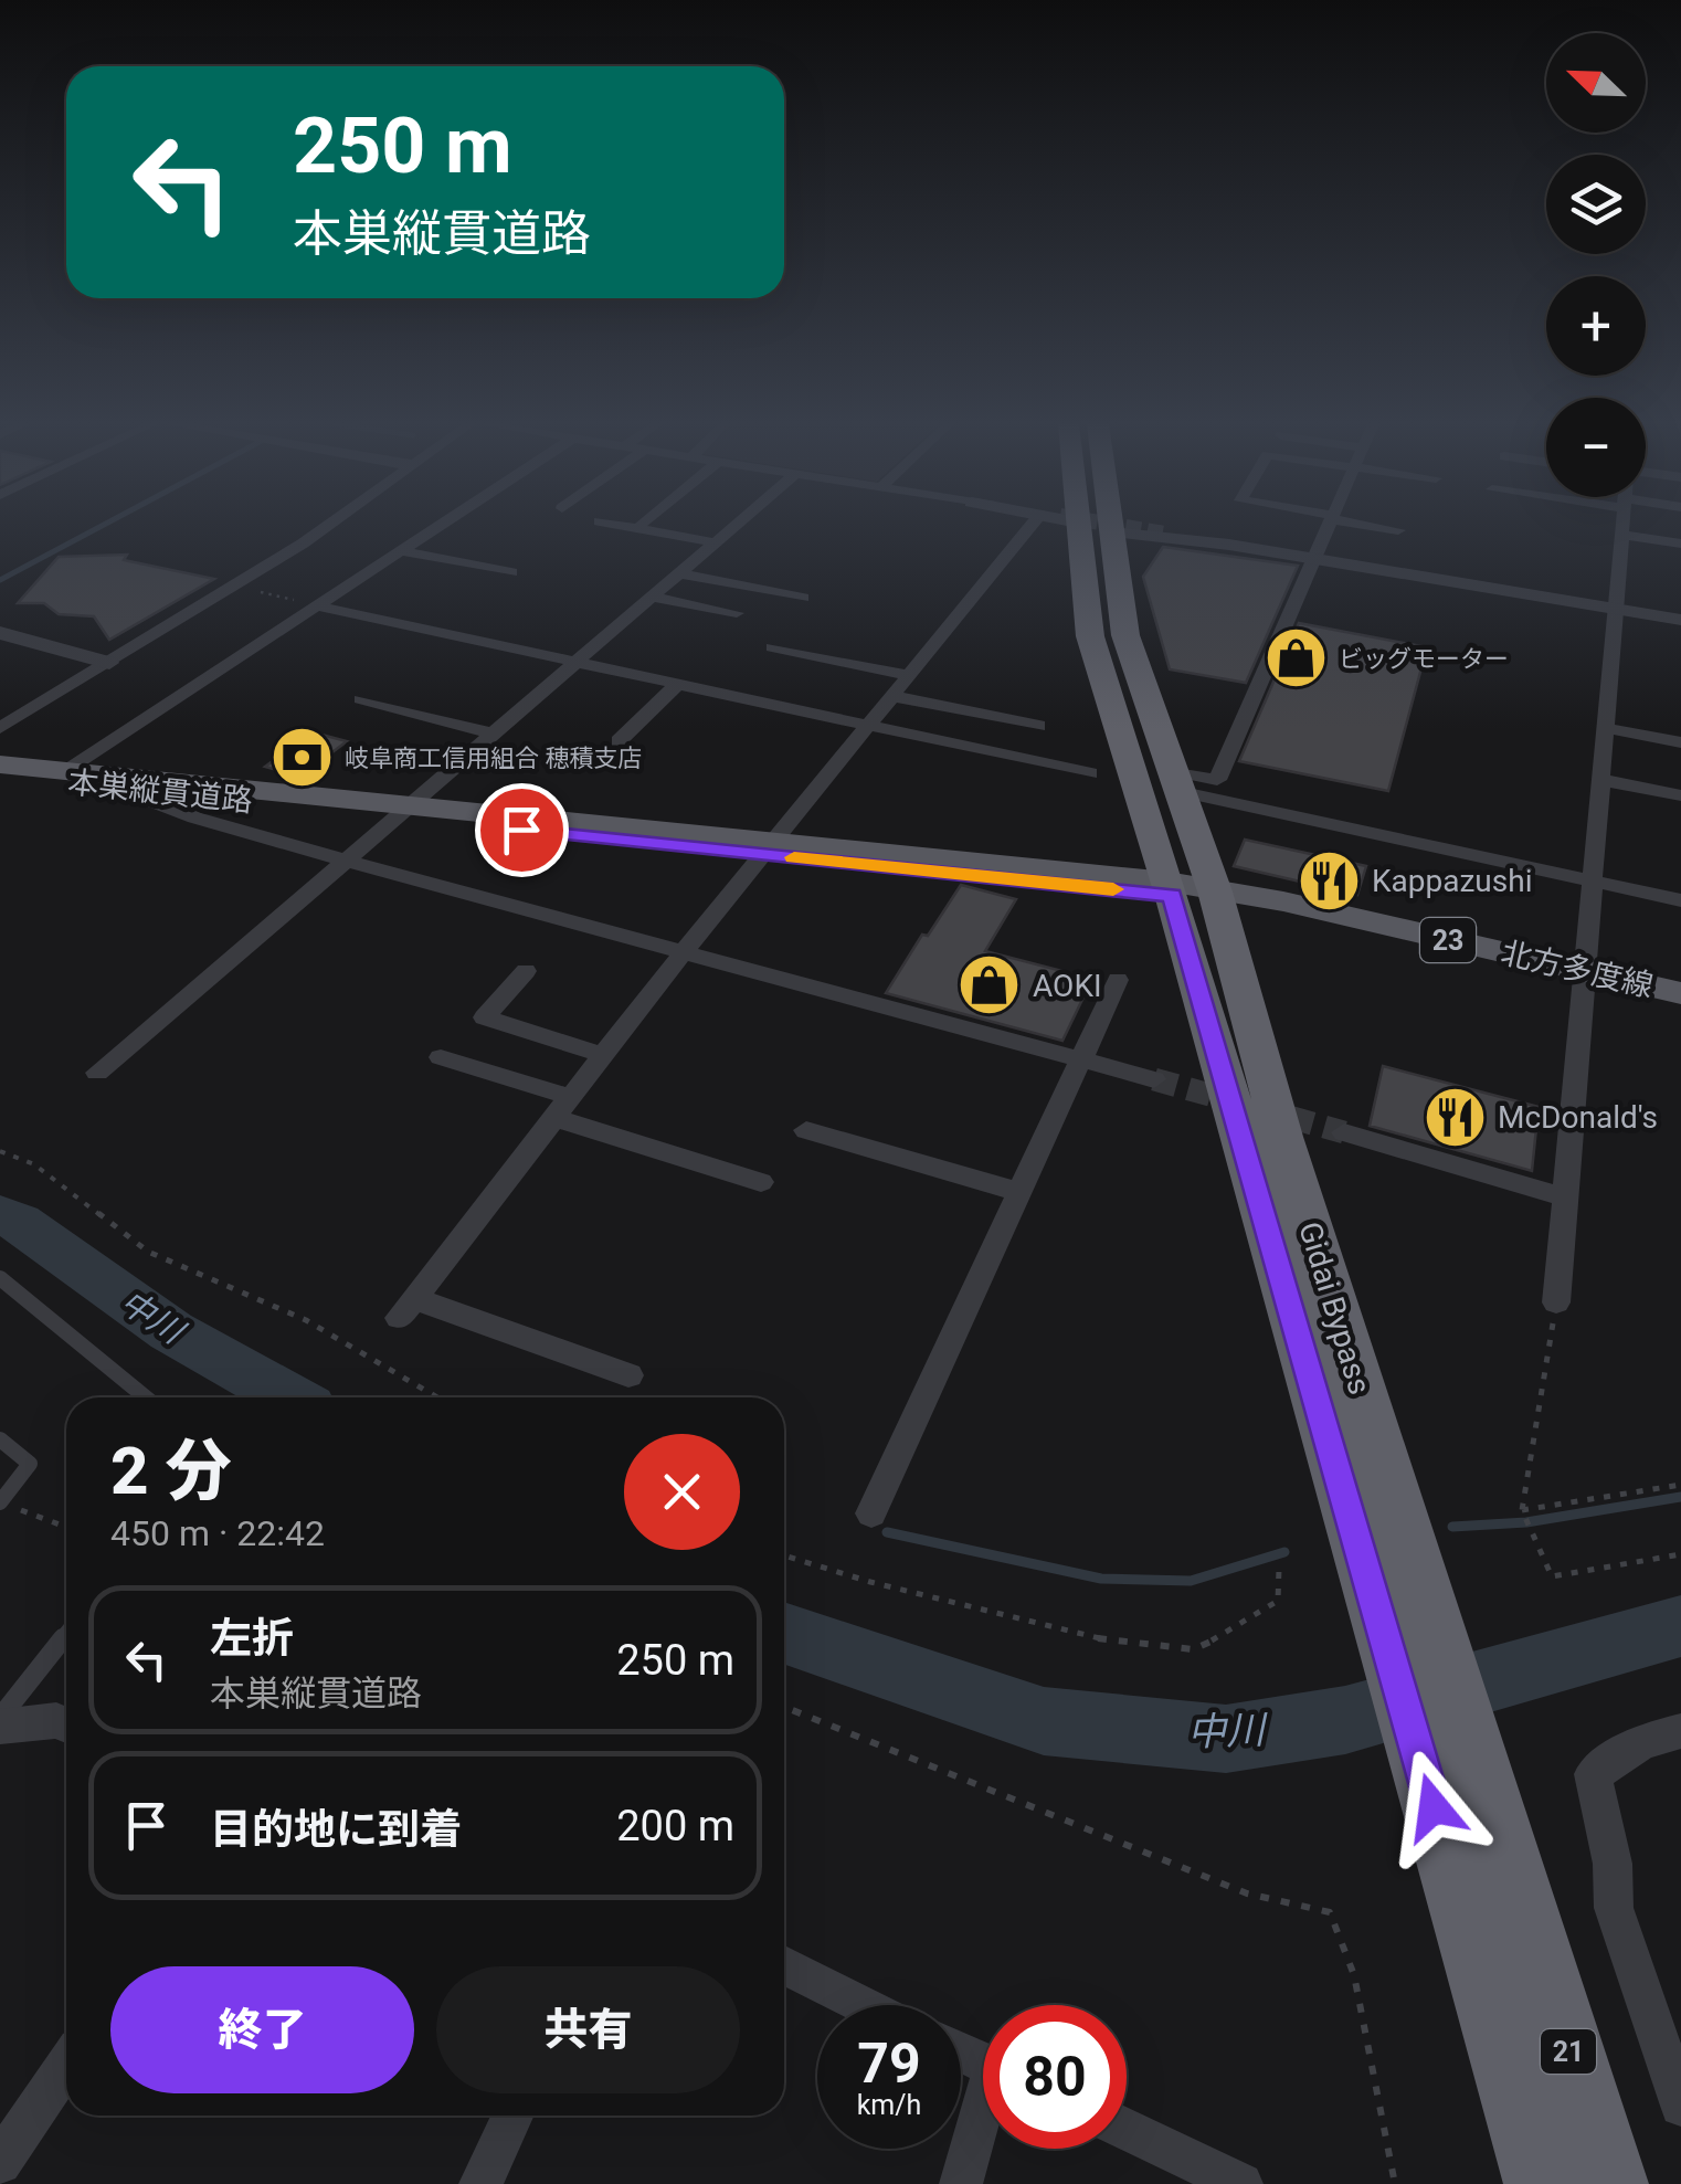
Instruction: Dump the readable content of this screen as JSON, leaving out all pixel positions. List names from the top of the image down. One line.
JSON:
{"streets":{"highway":["Gidai Bypass","21"],"main road":["本巣縦貫道路","23","北方多度線"]},"crossings":[["本巣縦貫道路","北方多度線"],["本巣縦貫道路","Gidai Bypass"],["北方多度線","Gidai Bypass"]],"water":["中川"],"places":{"shop":["ビッグモーター","AOKI"],"bank":["岐阜商工信用組合 穂積支店"],"restaurant":["Kappazushi","McDonald's"]},"north":"top left","page":{"map_buttons":["+","−"],"turn":["250 m","本巣縦貫道路"],"heading":["2 分","450 m · 22:42"],"list":[{"name":"左折","note":"本巣縦貫道路","value":"250 m"},{"name":"目的地に到着","value":"200 m"}],"buttons":["終了","共有"],"speed":"79 km/h","limit":"80"}}
